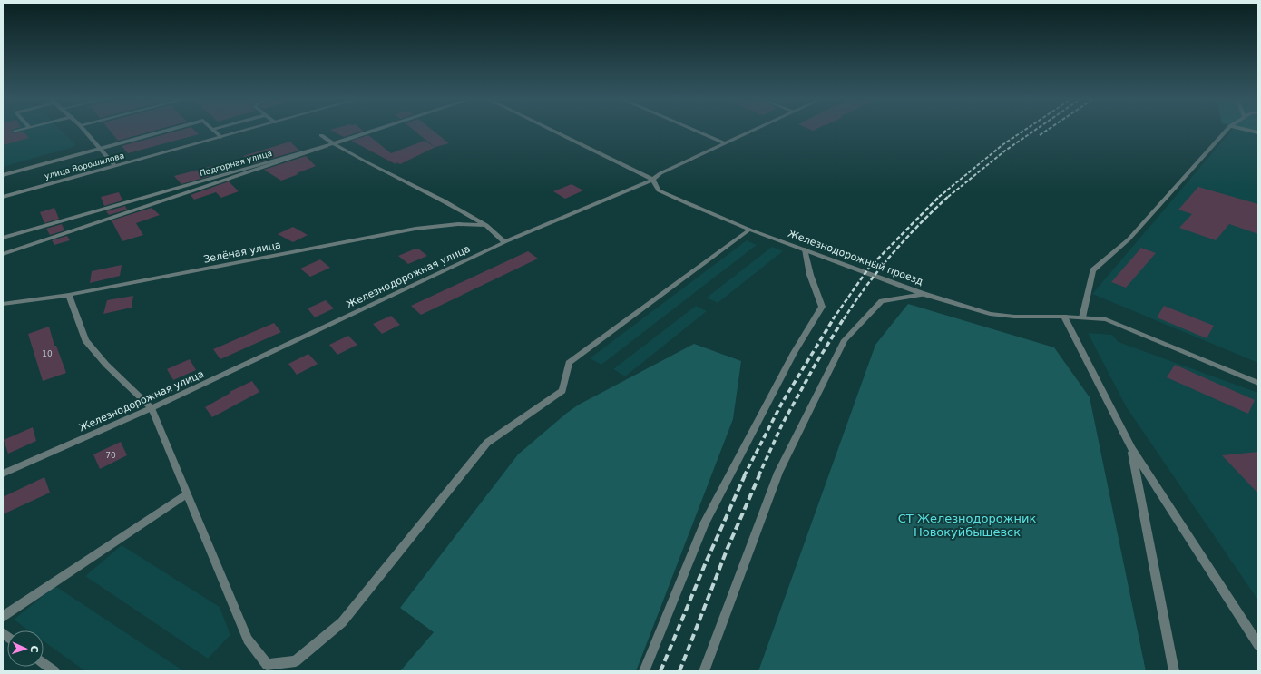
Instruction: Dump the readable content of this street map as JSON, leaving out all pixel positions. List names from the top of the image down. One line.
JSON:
{"streets":{"street":["Подгорная улица","улица Ворошилова","Зелёная улица","Железнодорожный проезд","Железнодорожная улица"]},"crossings":[["Железнодорожный проезд","Железнодорожная улица"]],"parks":["СТ Железнодорожник Новокуйбышевск"],"house_numbers":["10","70"],"north":"right"}
